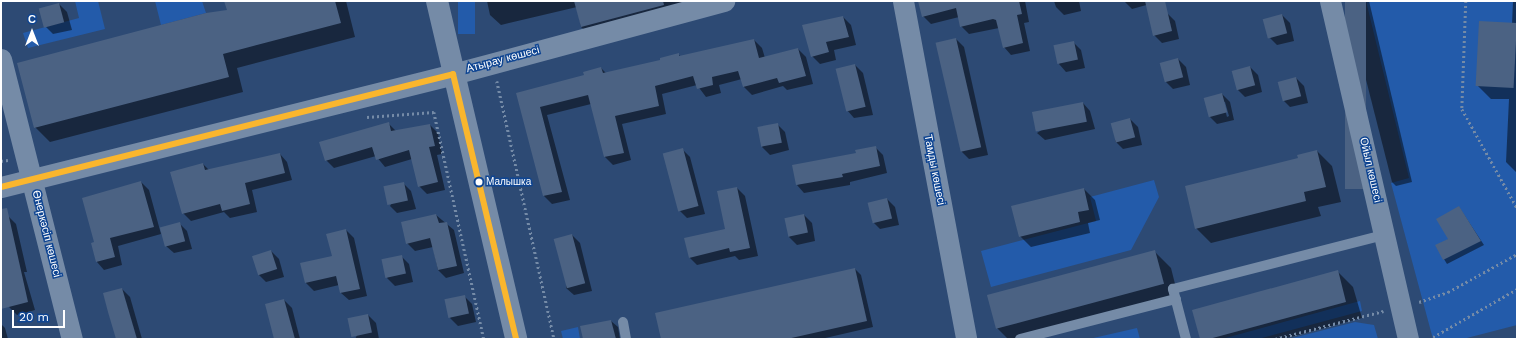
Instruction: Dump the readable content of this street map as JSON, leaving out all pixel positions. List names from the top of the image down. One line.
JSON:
{"streets":{"street":["Атырау көшесі","Тамды көшесі","Ойыл көшесі","Өнеркәсіп көшесі"]},"crossings":[["Атырау көшесі","Өнеркәсіп көшесі"]],"places":["Малышка"],"scale_bar":"20 m","north":"top"}
